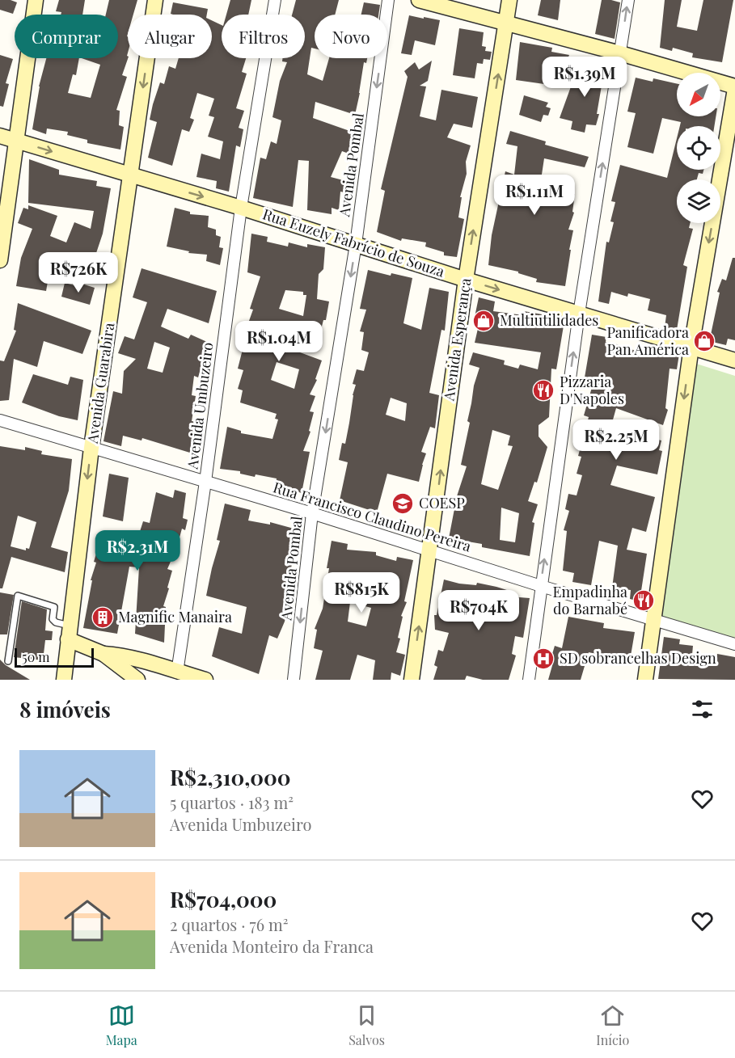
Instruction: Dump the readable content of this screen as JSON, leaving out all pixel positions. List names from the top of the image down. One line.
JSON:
{"streets":{"main road":["Rua Euzely Fabrício de Souza","Avenida Esperança","Avenida Guarabira"],"street":["Avenida Pombal","Avenida Umbuzeiro","Rua Francisco Claudino Pereira"]},"crossings":[["Avenida Pombal","Rua Euzely Fabrício de Souza"],["Avenida Pombal","Rua Francisco Claudino Pereira"],["Rua Euzely Fabrício de Souza","Avenida Esperança"],["Rua Euzely Fabrício de Souza","Avenida Guarabira"],["Rua Euzely Fabrício de Souza","Avenida Umbuzeiro"],["Avenida Esperança","Rua Francisco Claudino Pereira"],["Avenida Guarabira","Rua Francisco Claudino Pereira"],["Avenida Umbuzeiro","Rua Francisco Claudino Pereira"]],"one_way":["Avenida Pombal","Rua Euzely Fabrício de Souza","Avenida Esperança"],"places":{"shop":["Multiutilidades","Panificadora Pan América"],"restaurant":["Pizzaria D'Napoles","Empadinha do Barnabé"],"school or university":["COESP"],"building":["Magnific Manaira"],"hospital":["SD sobrancelhas Design"]},"scale_bar":"50 m","north":"bottom left","page":{"chip":["Comprar","Alugar","Filtros","Novo"],"price":["R$1.39M","R$1.11M","R$726K","R$1.04M","R$2.25M","R$2.31M","R$815K","R$704K"],"scale":"50 m","heading":"8 imóveis","list":[{"name":"R$2,310,000","note":"5 quartos · 183 m² · Avenida Umbuzeiro"},{"name":"R$704,000","note":"2 quartos · 76 m² · Avenida Monteiro da Franca"}],"tabs":["Mapa","Salvos","Início"]}}
